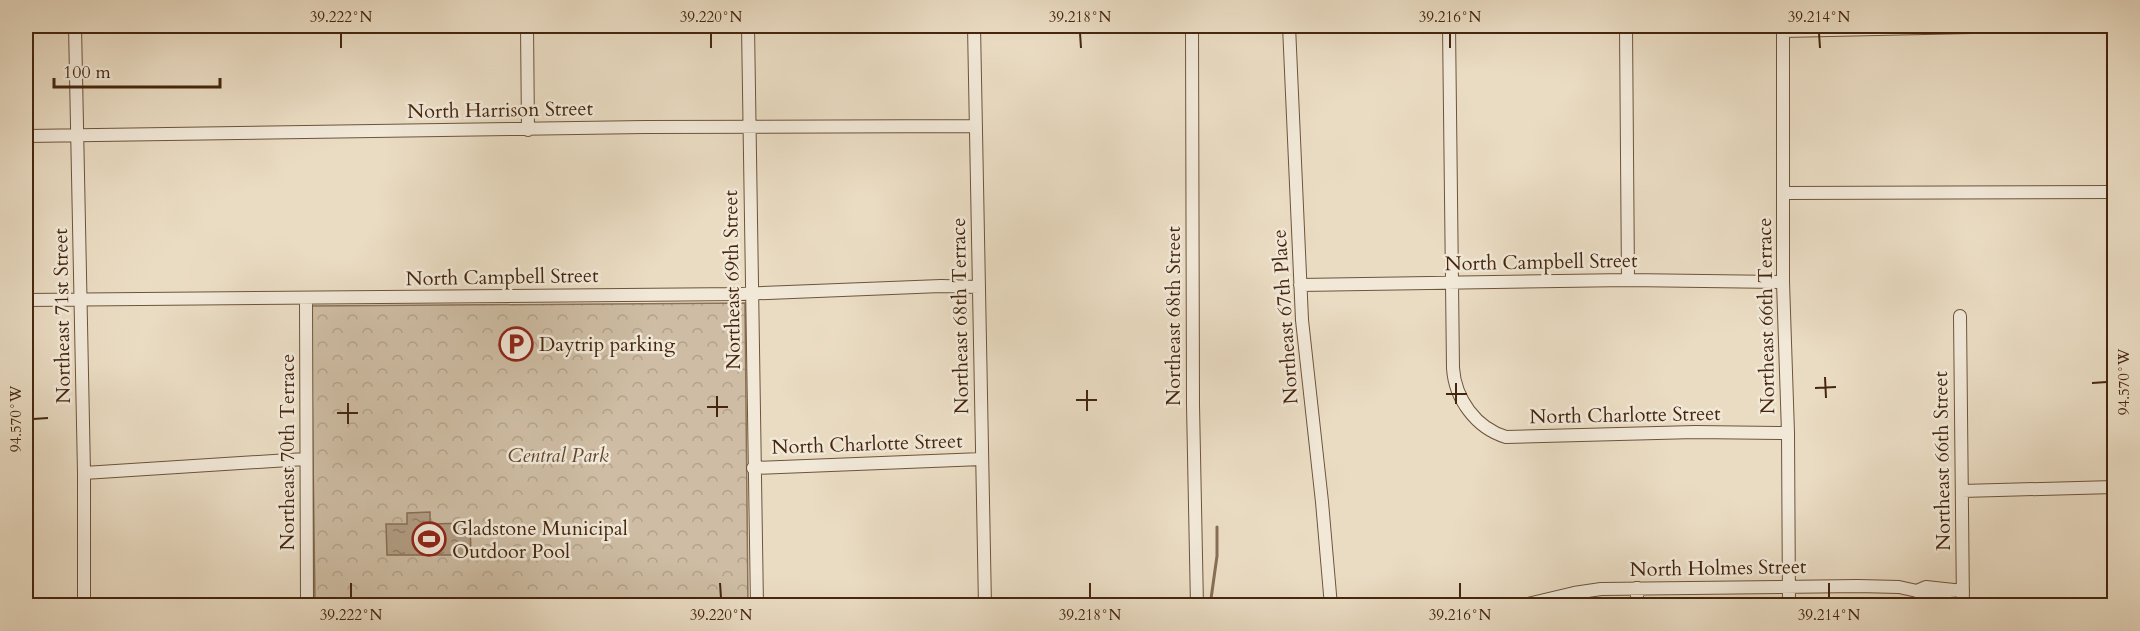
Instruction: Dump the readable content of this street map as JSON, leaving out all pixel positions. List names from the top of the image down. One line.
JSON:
{"streets":{"street":["North Harrison Street","North Campbell Street","Northeast 69th Street","Northeast 71st Street","Northeast 68th Terrace","Northeast 68th Street","Northeast 66th Terrace","Northeast 67th Place","North Charlotte Street","Northeast 70th Terrace","Northeast 66th Street","North Holmes Street"]},"crossings":[["North Harrison Street","Northeast 69th Street"],["North Harrison Street","Northeast 71st Street"],["North Harrison Street","Northeast 68th Terrace"],["North Campbell Street","Northeast 69th Street"],["North Campbell Street","Northeast 71st Street"],["North Campbell Street","Northeast 68th Terrace"],["North Campbell Street","Northeast 66th Terrace"],["North Campbell Street","Northeast 67th Place"],["North Campbell Street","North Charlotte Street"],["North Campbell Street","Northeast 70th Terrace"],["Northeast 69th Street","North Charlotte Street"],["Northeast 68th Terrace","North Charlotte Street"],["Northeast 66th Terrace","North Charlotte Street"],["Northeast 66th Terrace","North Holmes Street"],["Northeast 66th Street","North Holmes Street"]],"parks":["Central Park"],"places":{"parking":["Daytrip parking"],"sports":["Gladstone Municipal Outdoor Pool"]},"scale_bar":"100 m","coordinates":["39.222°N","39.220°N","39.218°N","39.216°N","39.214°N","94.570°W"]}
